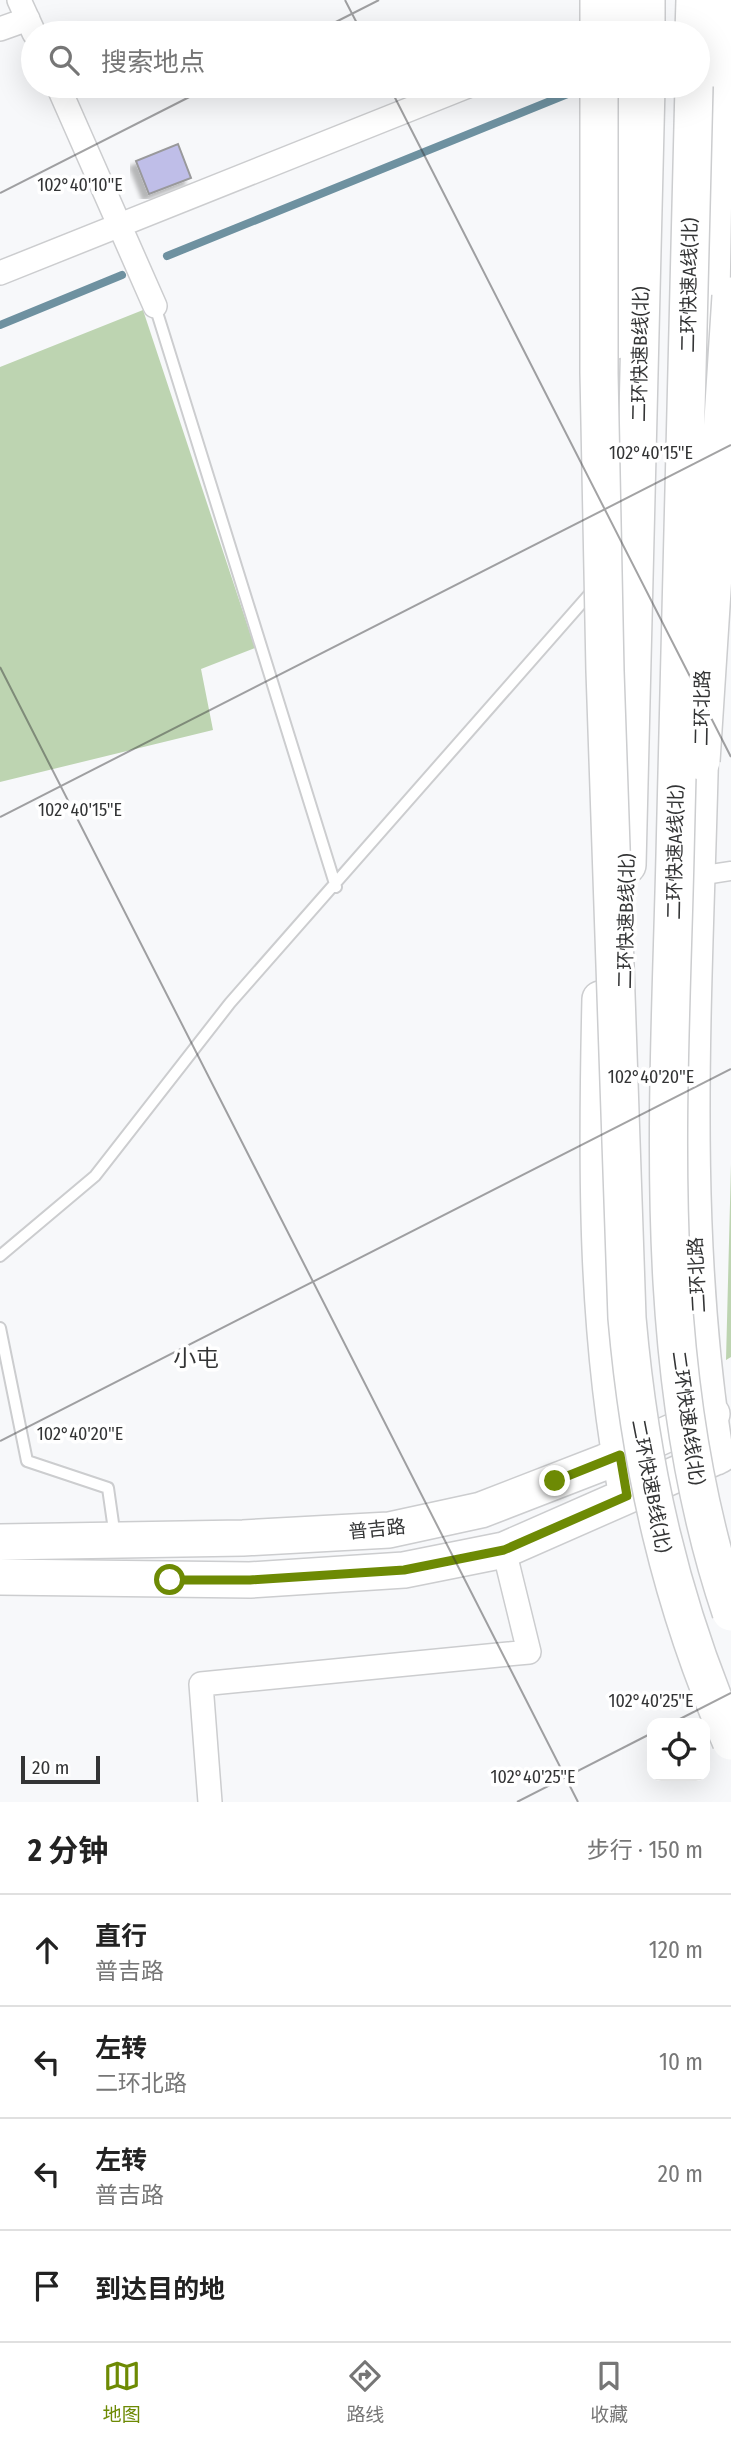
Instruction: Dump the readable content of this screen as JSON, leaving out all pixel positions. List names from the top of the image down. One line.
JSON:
{"streets":{"highway":["二环快速A线(北)","二环快速B线(北)"],"main road":["二环北路","普吉路"]},"crossings":[["二环北路","普吉路"]],"districts":["小屯"],"scale_bar":"20 m","page":{"search":"搜索地点","scale":"20 m","heading":["2 分钟","步行 · 150 m"],"list":[["直行","普吉路","120 m"],["左转","二环北路","10 m"],["左转","普吉路","20 m"],"到达目的地"],"nav":["地图","路线","收藏"]},"coordinates":["102°40'10\"E","102°40'15\"E","102°40'20\"E","102°40'25\"E"]}
